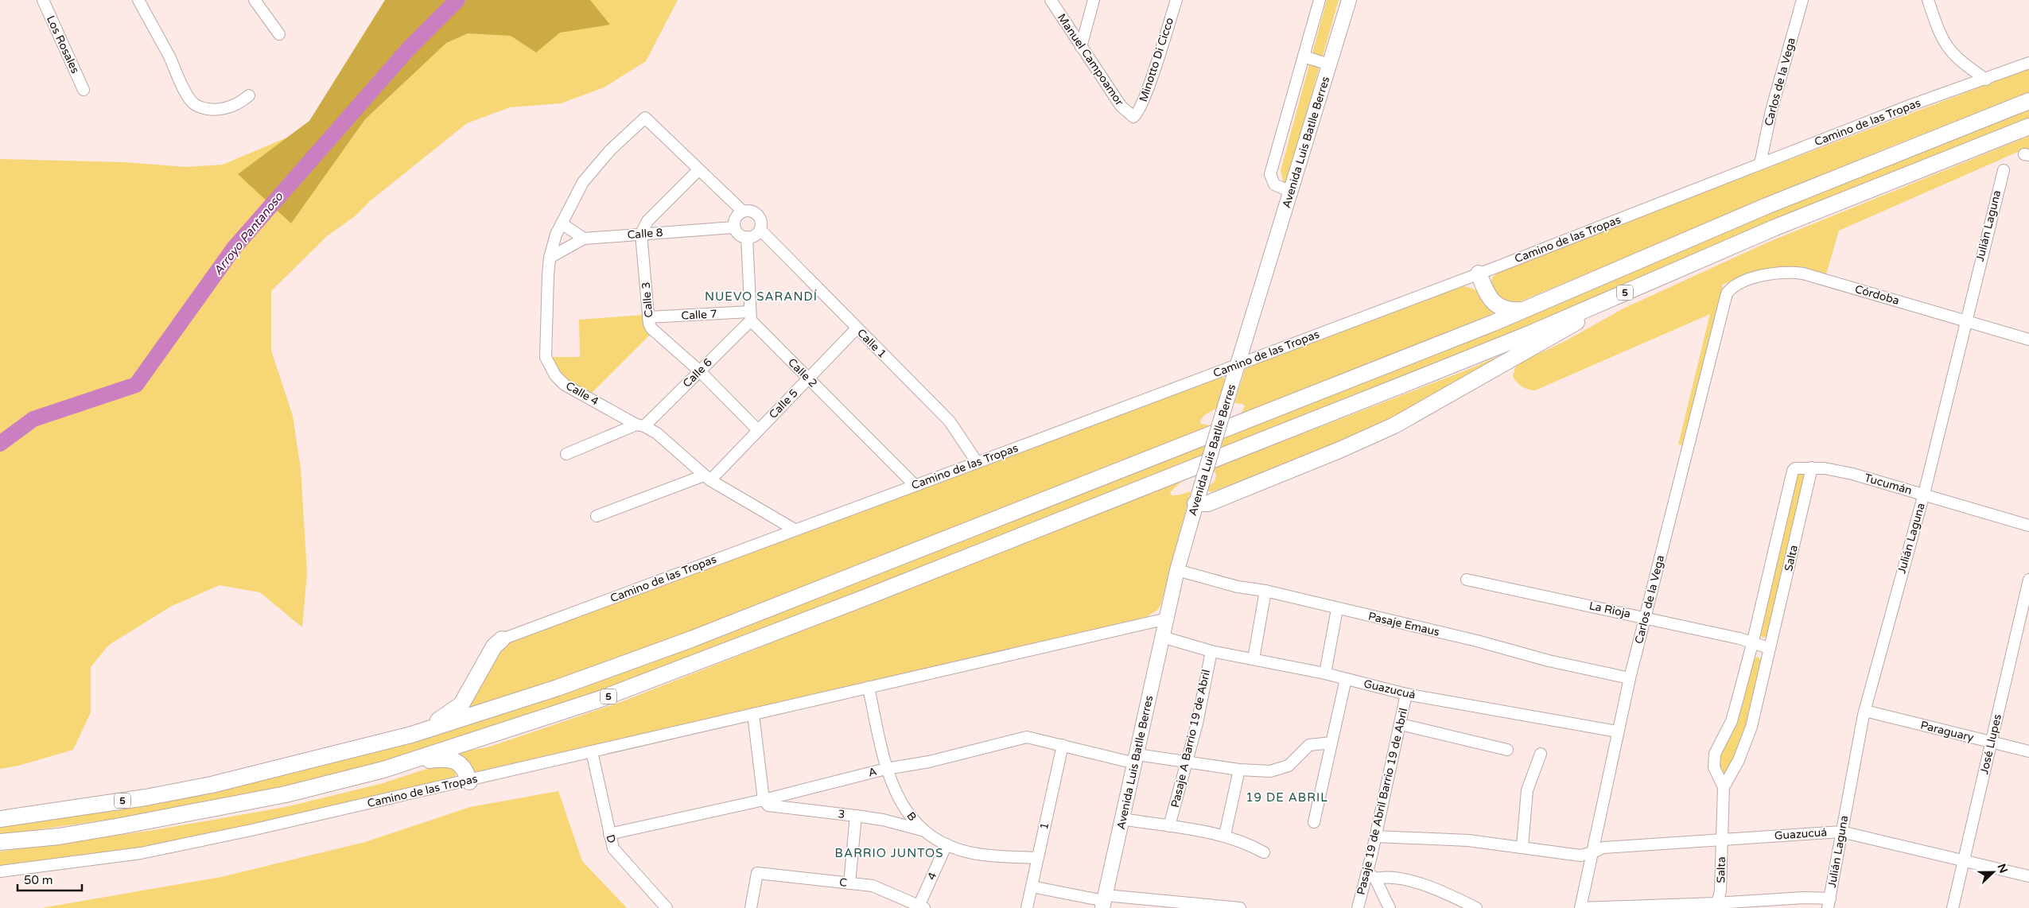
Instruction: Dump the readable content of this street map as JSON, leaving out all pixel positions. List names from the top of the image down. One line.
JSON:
{"streets":{"highway":["5"],"main road":["Avenida Luis Batlle Berres"],"street":["Los Rosales","Manuel Campoamor","Minotto Di Cicco","Carlos de la Vega","Camino de las Tropas","Julián Laguna","Calle 8","Córdoba","Calle 3","Calle 7","Calle 1","Calle 6","Calle 2","Calle 4","Calle 5","Tucumán","Salta","La Rioja","Pasaje Emaus","Guazucuá","Paraguary","Pasaje A Barrio 19 de Abril","José Llupes","A","Pasaje 19 de Abril Barrio 19 de Abril","3","B","1","D","4","C"]},"crossings":[["Manuel Campoamor","Minotto Di Cicco"],["Carlos de la Vega","Camino de las Tropas"],["Carlos de la Vega","Córdoba"],["Carlos de la Vega","La Rioja"],["Carlos de la Vega","Pasaje Emaus"],["Carlos de la Vega","Guazucuá"],["Camino de las Tropas","Avenida Luis Batlle Berres"],["Camino de las Tropas","Calle 1"],["Camino de las Tropas","Calle 2"],["Camino de las Tropas","Calle 4"],["Camino de las Tropas","B"],["Camino de las Tropas","D"],["Avenida Luis Batlle Berres","Pasaje Emaus"],["Avenida Luis Batlle Berres","Guazucuá"],["Avenida Luis Batlle Berres","A"],["Julián Laguna","Córdoba"],["Julián Laguna","Tucumán"],["Julián Laguna","Guazucuá"],["Julián Laguna","Paraguary"],["Calle 8","Calle 3"],["Calle 8","Calle 1"],["Calle 3","Calle 7"],["Calle 3","Calle 6"],["Calle 3","Calle 5"],["Calle 7","Calle 6"],["Calle 7","Calle 2"],["Calle 1","Calle 5"],["Calle 6","Calle 2"],["Calle 6","Calle 4"],["Calle 2","Calle 5"],["Calle 4","Calle 5"],["Tucumán","Salta"],["Salta","La Rioja"],["Salta","Guazucuá"],["Guazucuá","Pasaje A Barrio 19 de Abril"],["Guazucuá","José Llupes"],["Guazucuá","Pasaje 19 de Abril Barrio 19 de Abril"],["Paraguary","José Llupes"],["Pasaje A Barrio 19 de Abril","A"],["A","3"],["A","B"],["A","1"],["A","D"],["3","B"],["B","1"],["B","4"],["4","C"]],"districts":["NUEVO SARANDÍ","19 DE ABRIL","BARRIO JUNTOS"],"water":["Arroyo Pantanoso"],"scale_bar":"50 m","north":"right"}
